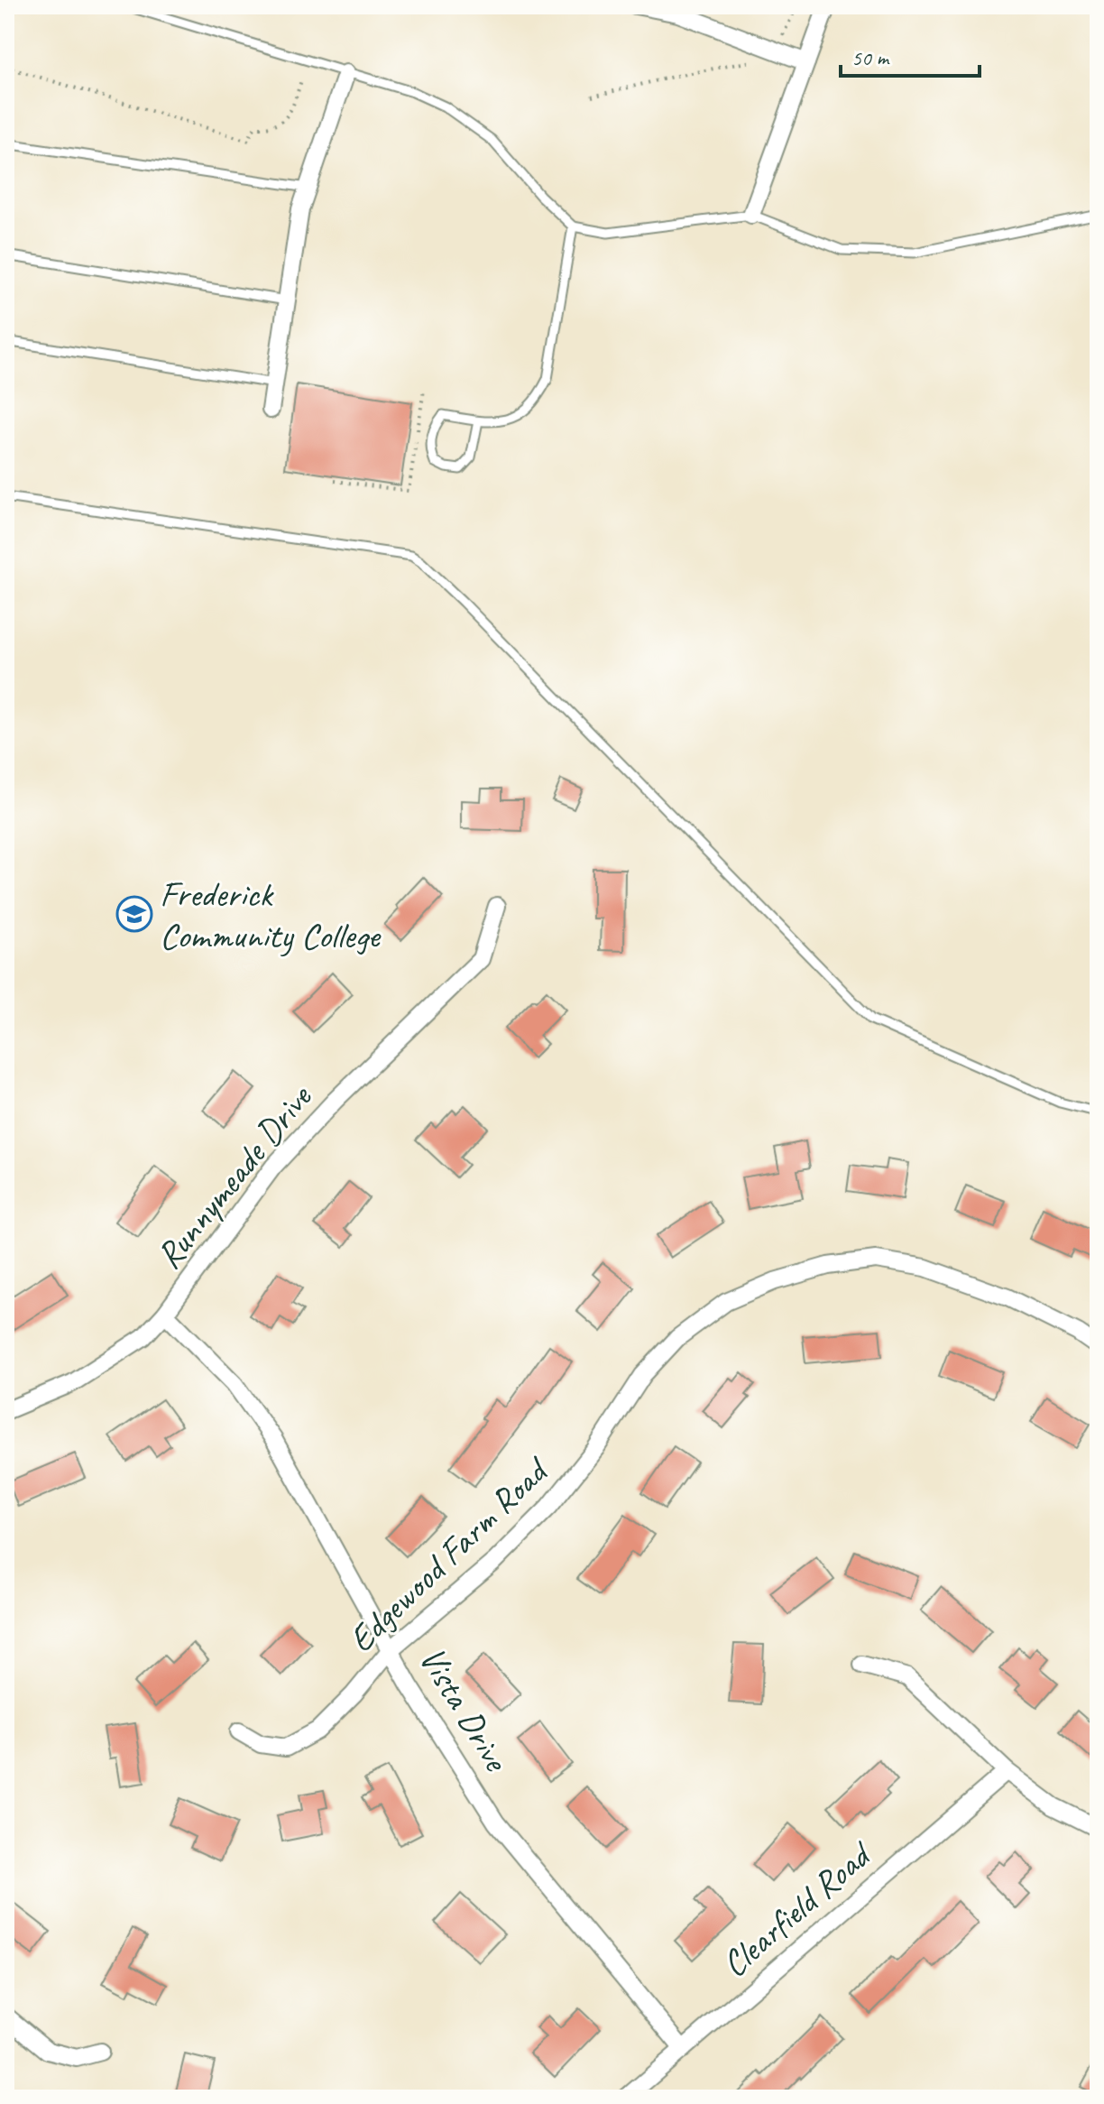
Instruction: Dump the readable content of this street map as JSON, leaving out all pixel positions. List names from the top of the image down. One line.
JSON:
{"streets":{"street":["Runnymeade Drive","Edgewood Farm Road","Vista Drive","Clearfield Road"]},"crossings":[["Runnymeade Drive","Vista Drive"],["Edgewood Farm Road","Vista Drive"],["Vista Drive","Clearfield Road"]],"places":{"school or university":["Frederick Community College"]},"scale_bar":"50 m"}
